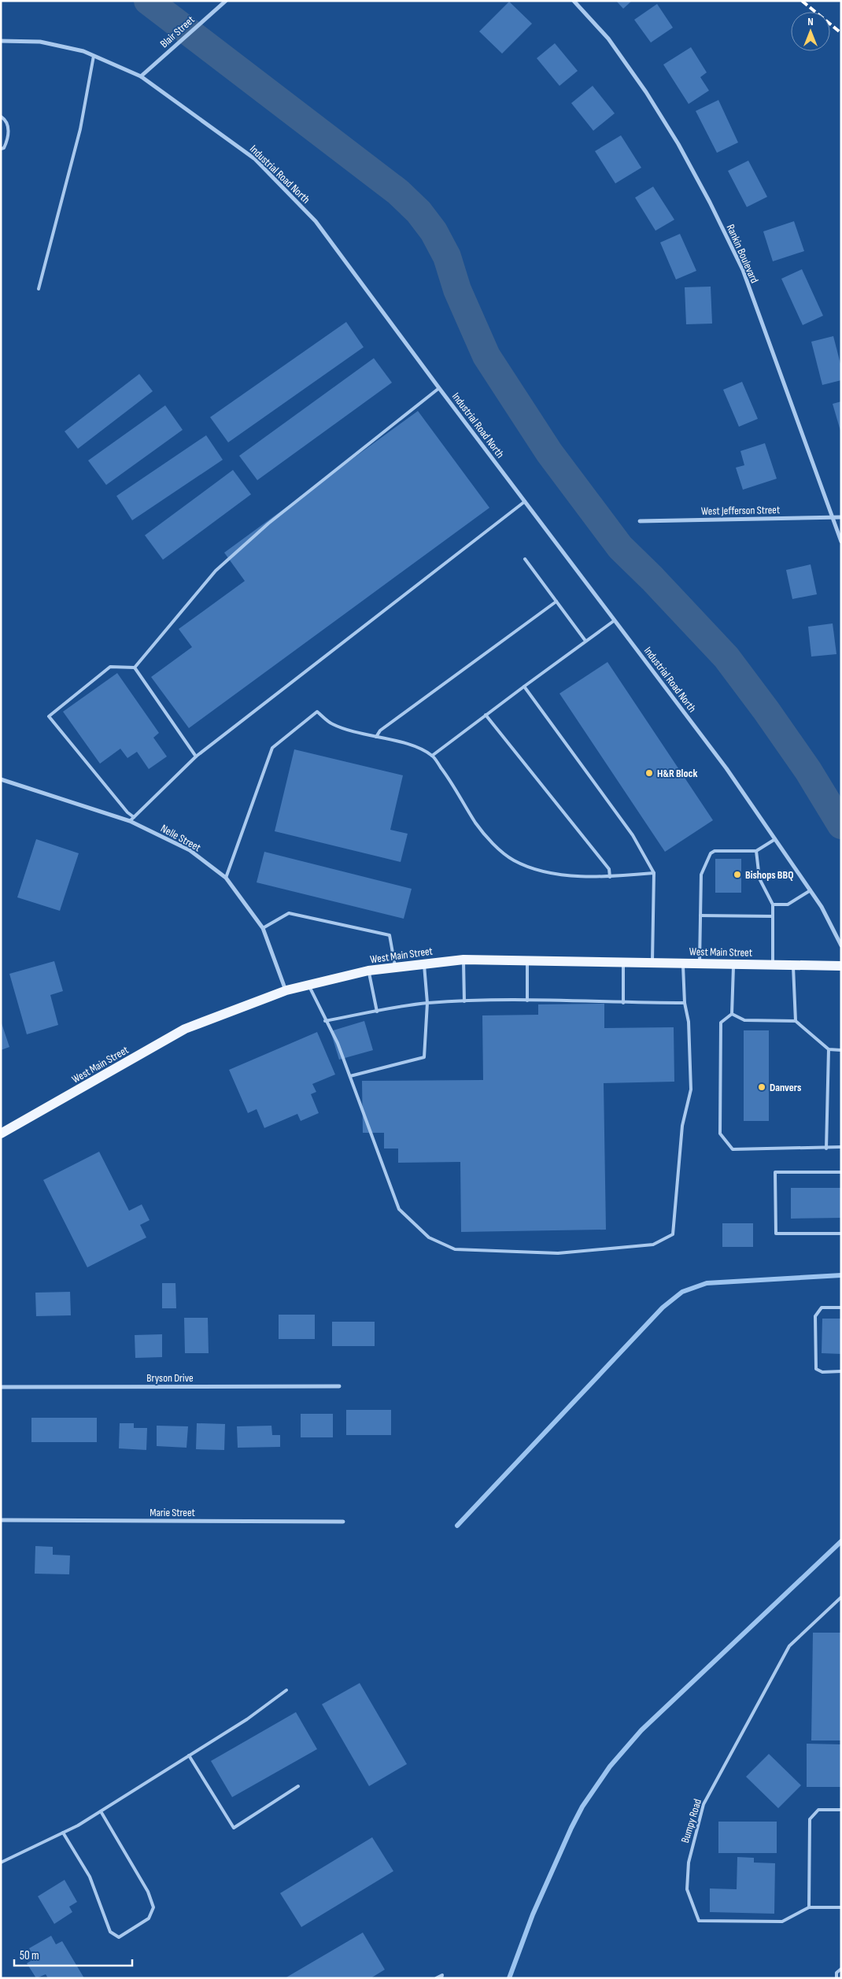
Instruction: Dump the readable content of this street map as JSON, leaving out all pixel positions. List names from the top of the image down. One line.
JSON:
{"streets":{"main road":["West Main Street"],"street":["Blair Street","Industrial Road North","Rankin Boulevard","West Jefferson Street","Nelle Street","Bryson Drive","Marie Street"],"lane":["Bumpy Road"]},"crossings":[["Blair Street","Industrial Road North"],["Rankin Boulevard","West Jefferson Street"],["Nelle Street","West Main Street"]],"places":["H&R Block","Bishops BBQ","Danvers"],"scale_bar":"50 m","north":"top"}
